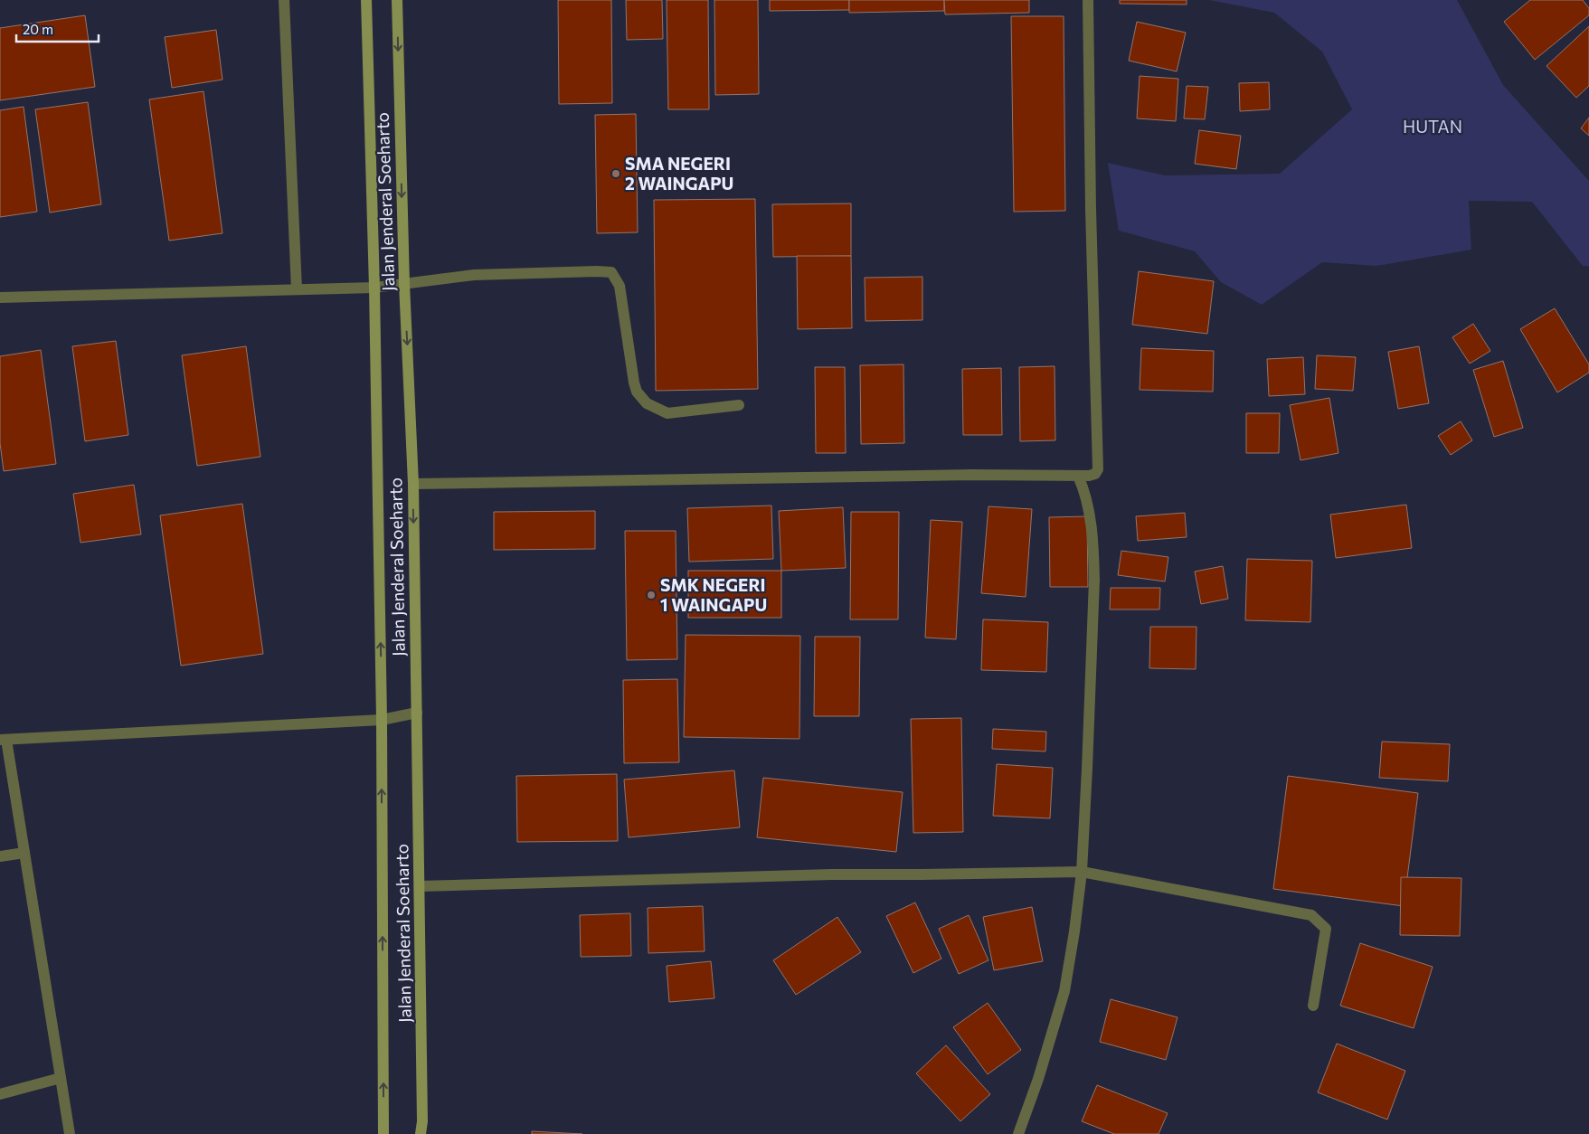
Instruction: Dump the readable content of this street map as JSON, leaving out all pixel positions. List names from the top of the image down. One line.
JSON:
{"streets":{"main road":["Jalan Jenderal Soeharto"]},"parks":["HUTAN"],"places":["SMA NEGERI 2 WAINGAPU","SMK NEGERI 1 WAINGAPU"],"scale_bar":"20 m"}
